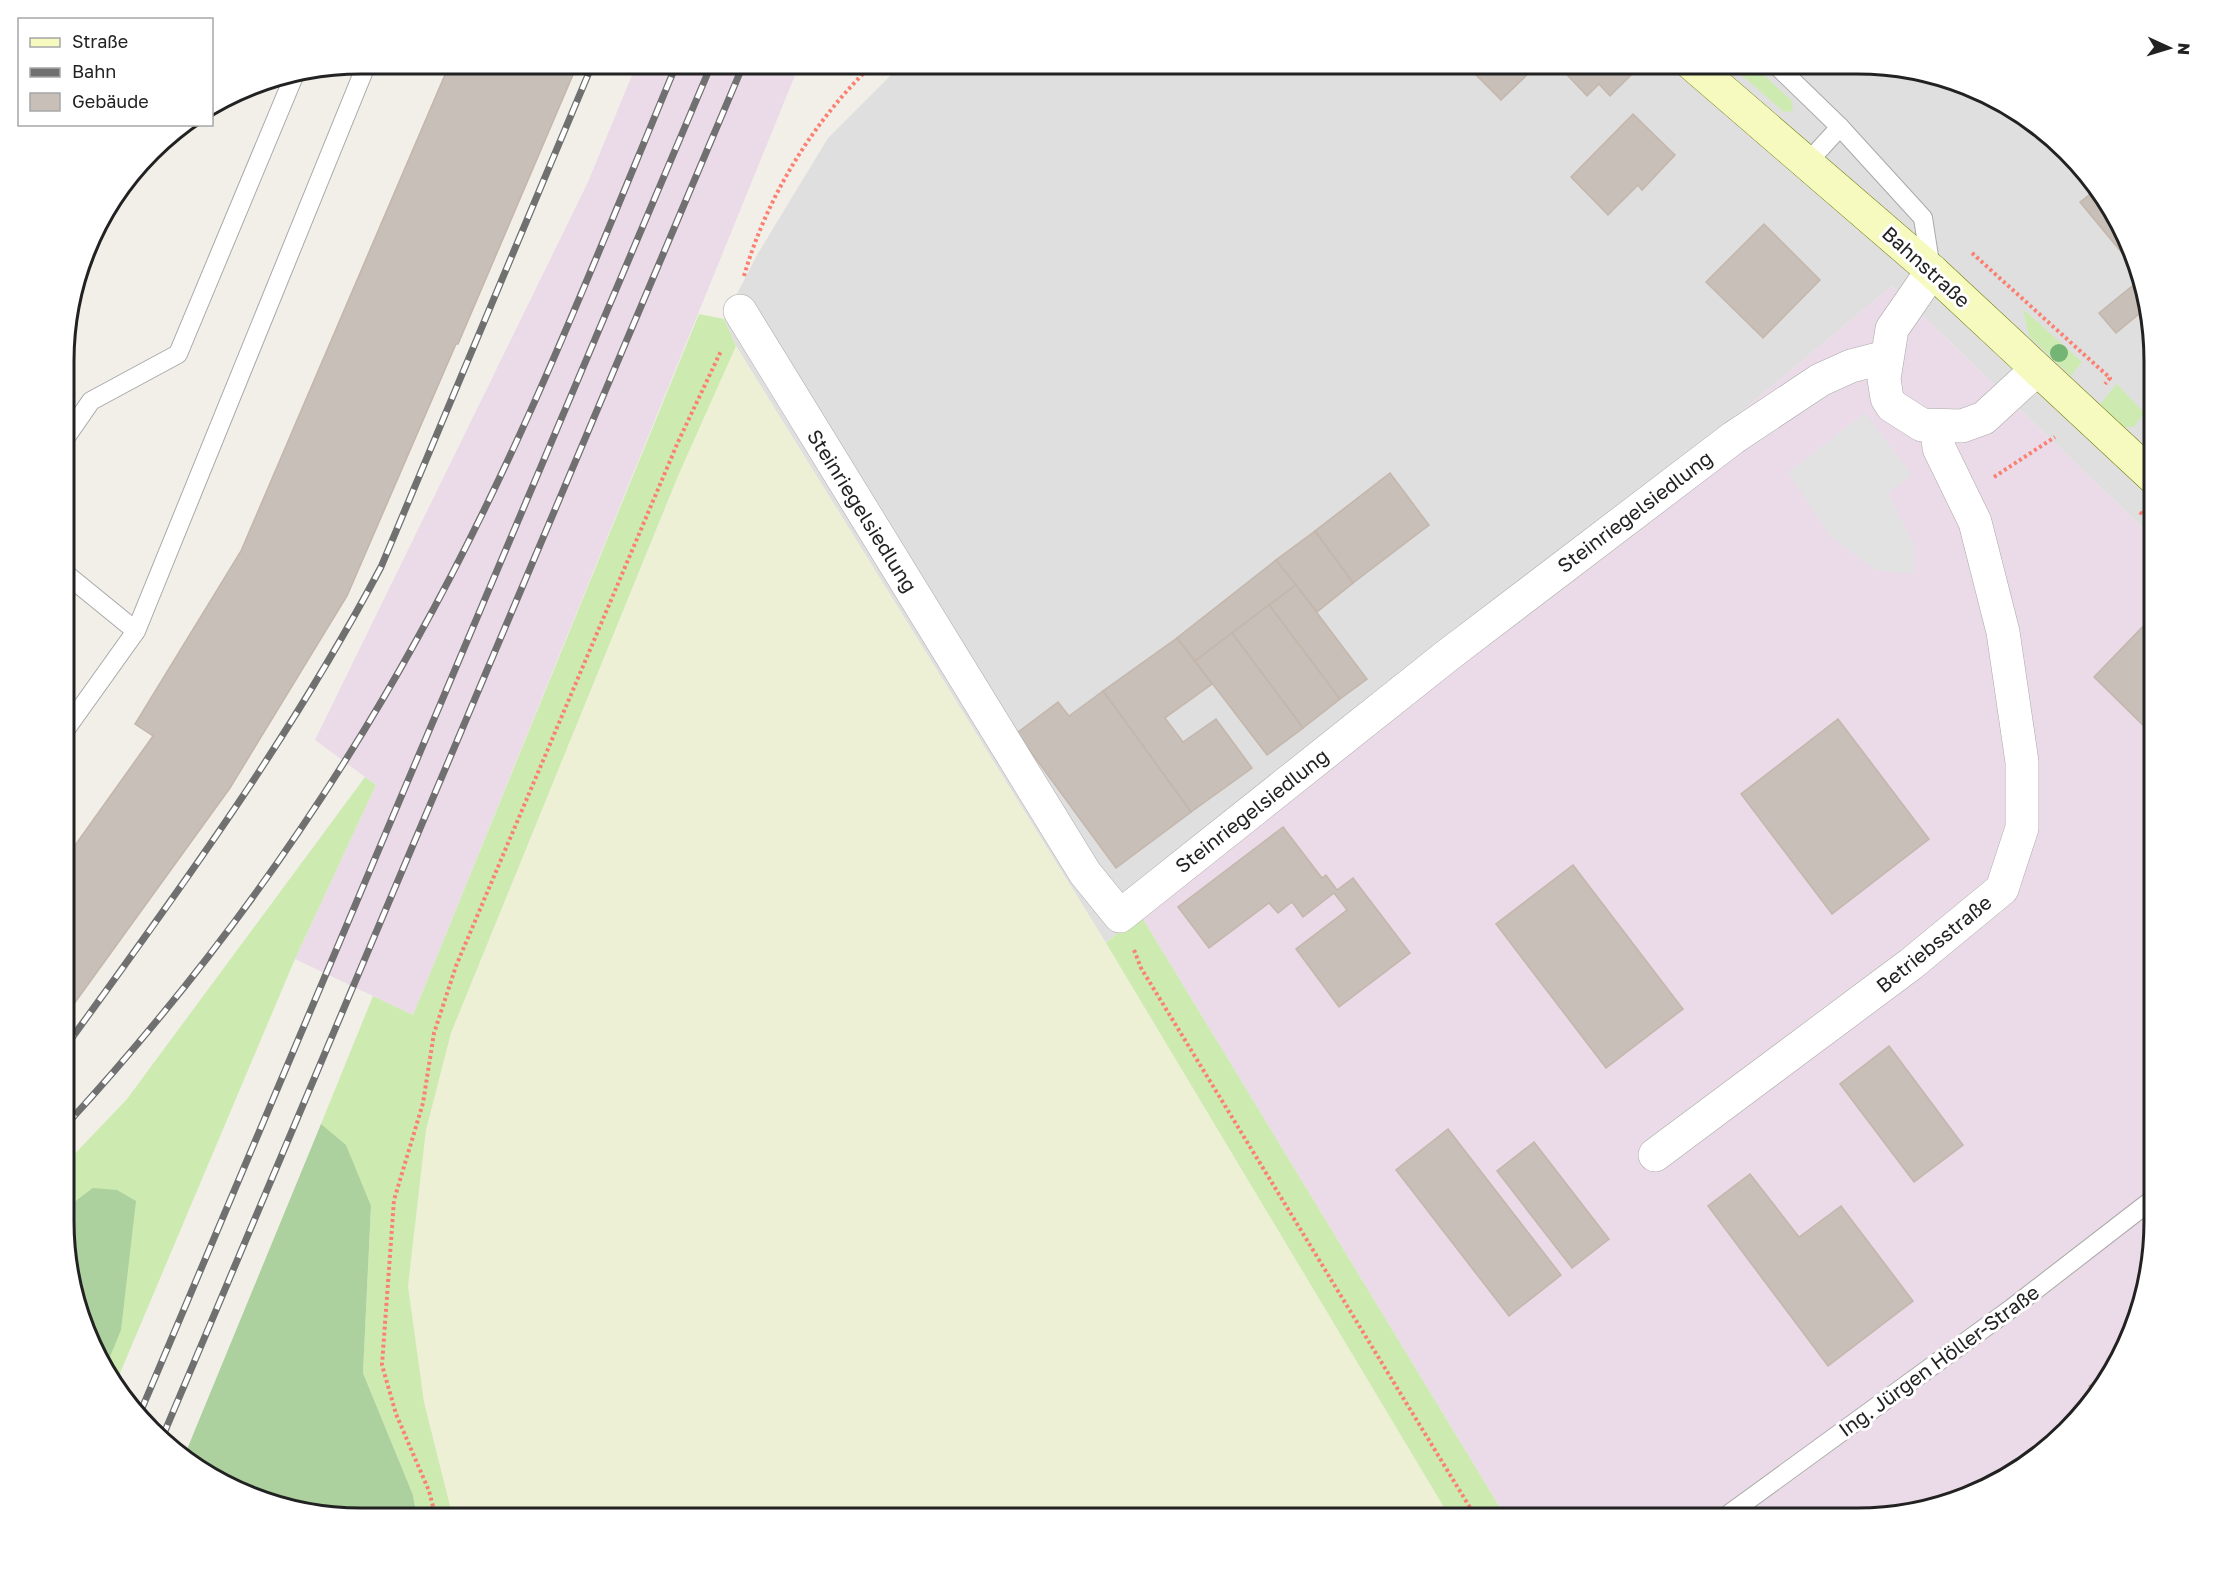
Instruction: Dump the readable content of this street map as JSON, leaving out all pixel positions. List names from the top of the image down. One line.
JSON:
{"streets":{"main road":["Bahnstraße"],"street":["Steinriegelsiedlung","Betriebsstraße"],"lane":["Ing. Jürgen Höller-Straße"]},"legend":["Straße","Bahn","Gebäude"],"north":"right"}
